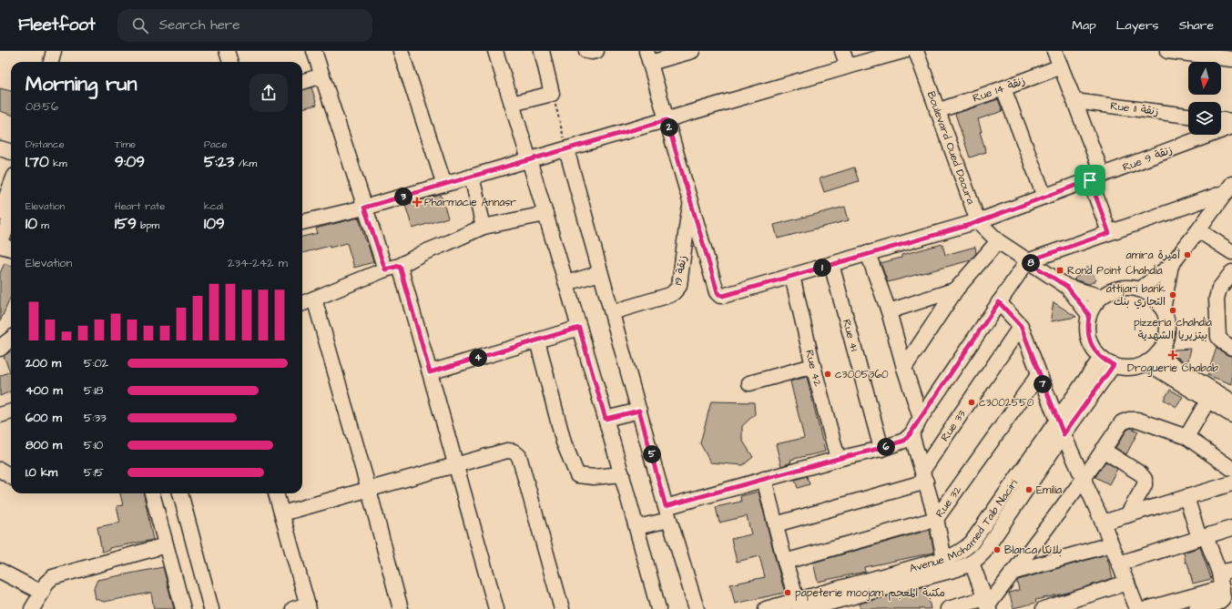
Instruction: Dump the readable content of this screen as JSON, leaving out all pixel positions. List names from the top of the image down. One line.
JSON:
{"streets":{"street":["Rue 14 زنقة","Rue 11 زنقة","Boulevard Oued Daoura","Rue 9 زنقة","19 زنقة","Rue 41","Rue 42","Rue 33","Rue 32","Avenue Mohamed Taib Naciri"]},"crossings":[["Rue 14 زنقة","Boulevard Oued Daoura"],["Boulevard Oued Daoura","Rue 9 زنقة"],["Boulevard Oued Daoura","Avenue Mohamed Taib Naciri"],["Rue 9 زنقة","19 زنقة"],["Rue 9 زنقة","Rue 41"],["Rue 9 زنقة","Rue 42"]],"places":{"health":["Pharmacie Annasr","Droguerie Chabab"],"other":["amira أميرة","attijari bank التجاري بنك","pizzeria chahdia بيتزيريا الشهدية","c3005360","c3002550","Emilia","Blanca بلانكا","papeterie moojam مكتبة المعجم"],"transit":["Rond Point Chahdia"]},"north":"bottom","page":{"header":"Fleetfoot","search":"Search here","nav":["Map","Layers","Share"],"heading":["Morning run","08:56"],"pins":["2","3","8","1","4","7","6","5"],"stats":[["Distance","1.70 km"],["Time","9:09"],["Pace","5:23 /km"],["Elevation","10 m"],["Heart rate","159 bpm"],["kcal","109"]],"chart":["Elevation","234–242 m"],"list":[{"name":"200 m","note":"5:02"},{"name":"400 m","note":"5:18"},{"name":"600 m","note":"5:33"},{"name":"800 m","note":"5:10"},{"name":"1.0 km","note":"5:15"}]}}
